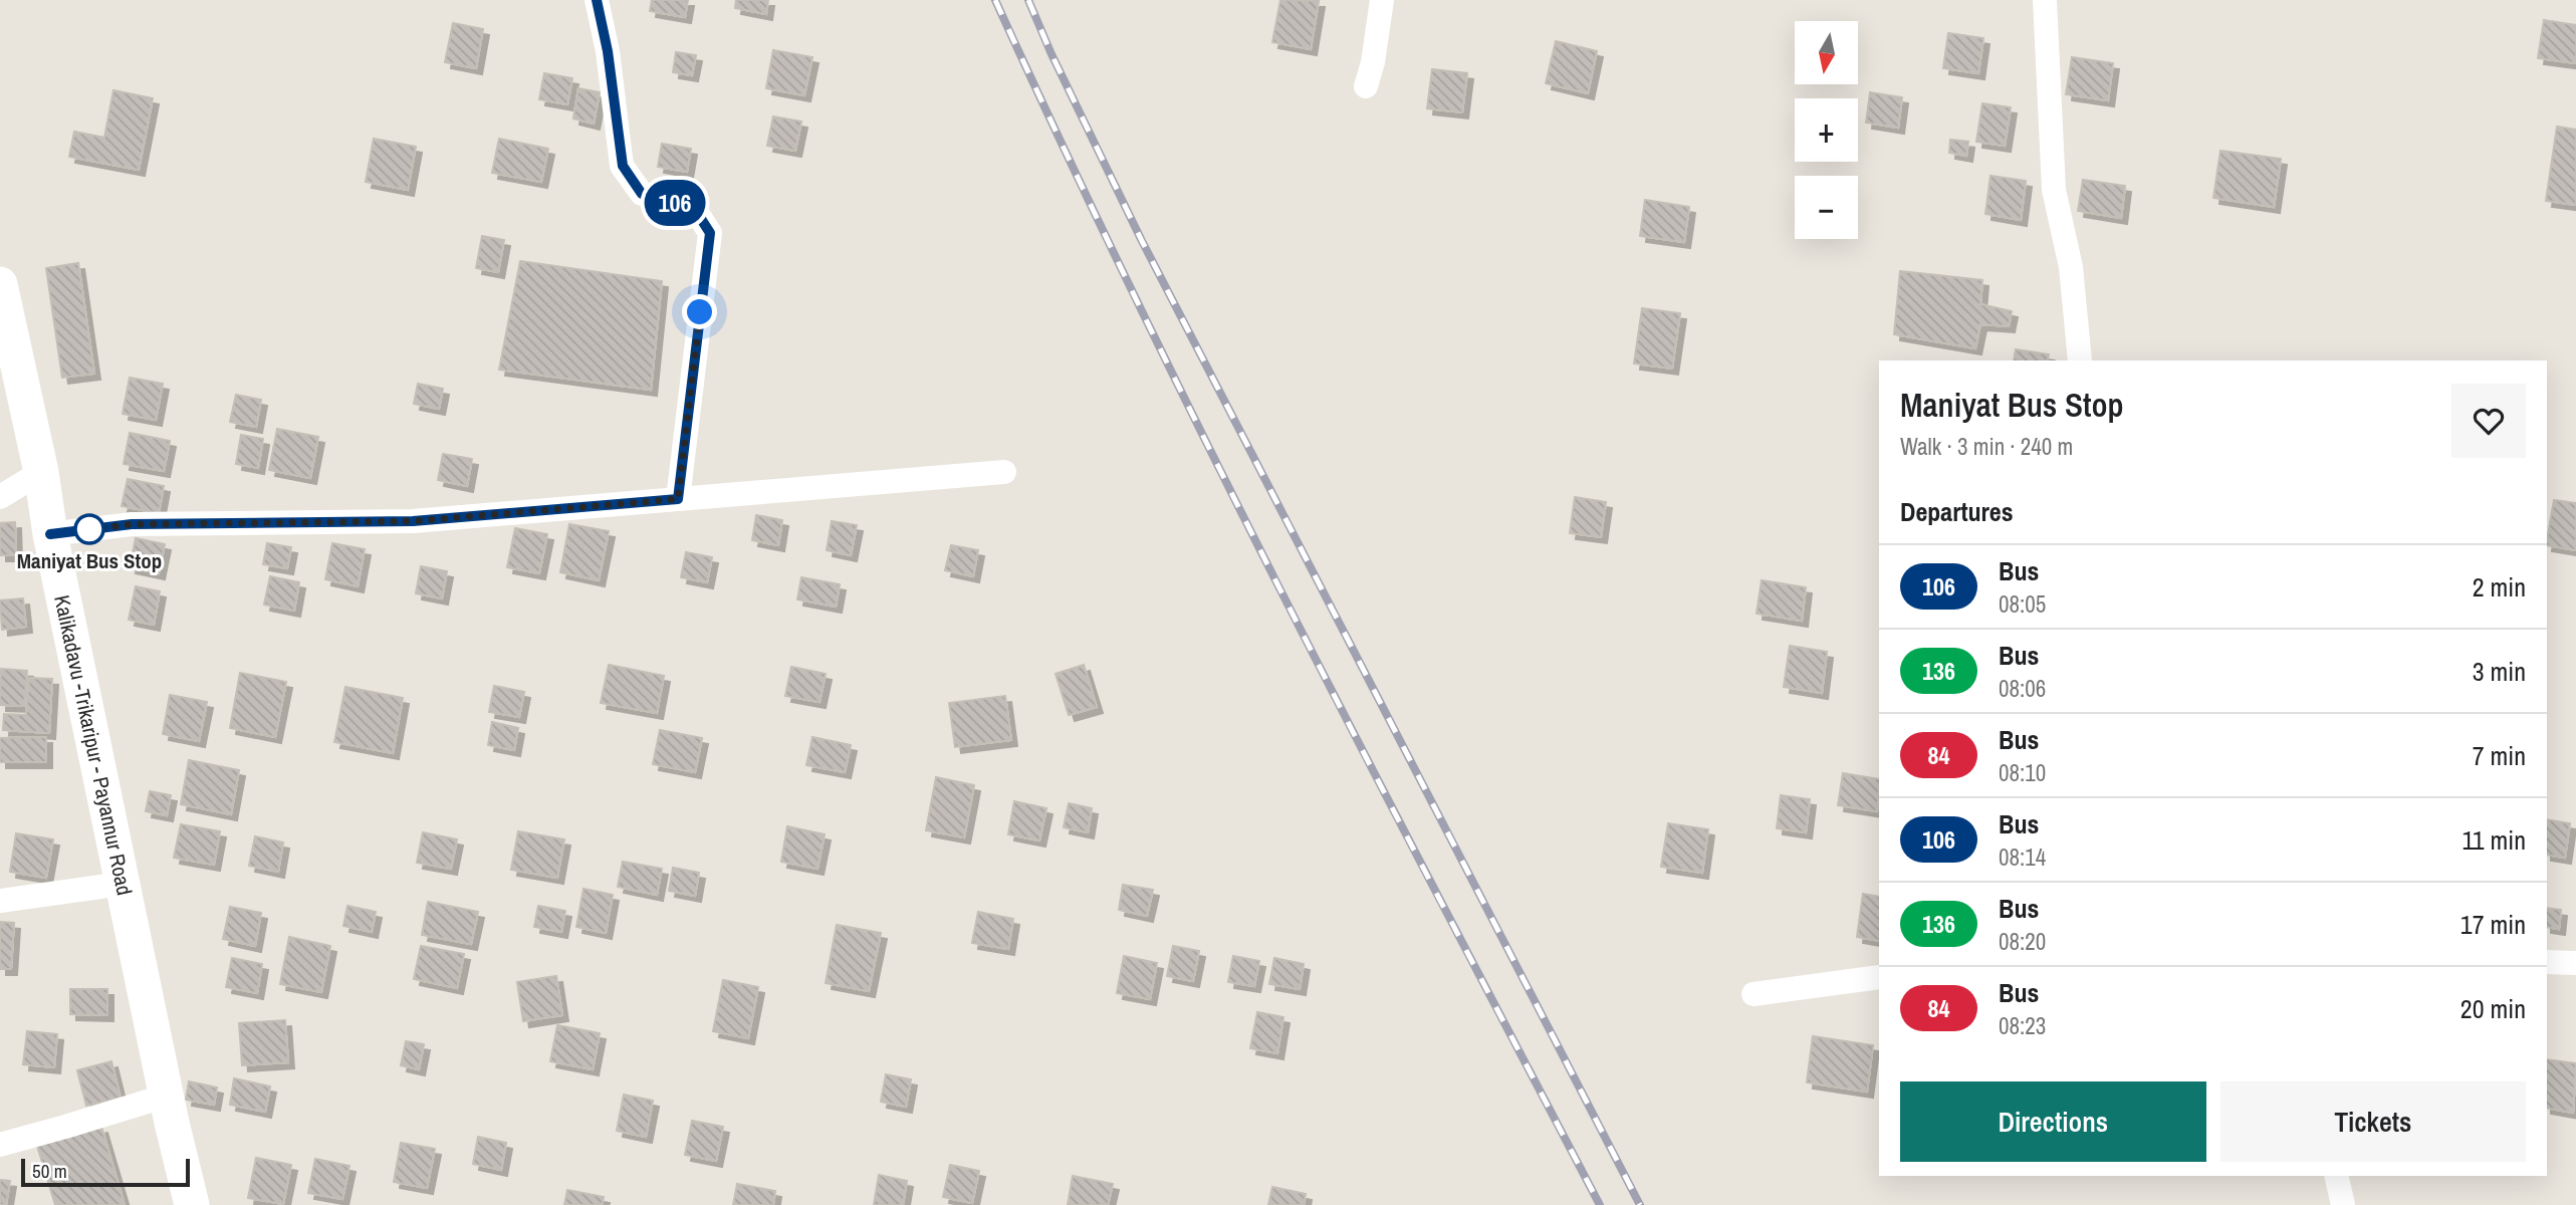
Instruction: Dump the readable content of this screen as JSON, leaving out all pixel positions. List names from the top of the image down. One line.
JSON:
{"streets":{"main road":["Kalikadavu -Trikaripur - Payannur Road"]},"places":["Maniyat Bus Stop"],"lines":["bus line 106"],"scale_bar":"50 m","north":"bottom","page":{"on_map":"106","map_buttons":["+","−"],"heading":[["Maniyat Bus Stop","Walk · 3 min · 240 m"],"Departures"],"list":[{"mark":"106","name":"Bus","note":"08:05","value":"2 min"},{"mark":"136","name":"Bus","note":"08:06","value":"3 min"},{"mark":"84","name":"Bus","note":"08:10","value":"7 min"},{"mark":"106","name":"Bus","note":"08:14","value":"11 min"},{"mark":"136","name":"Bus","note":"08:20","value":"17 min"},{"mark":"84","name":"Bus","note":"08:23","value":"20 min"}],"buttons":["Directions","Tickets"],"scale":"50 m"}}
